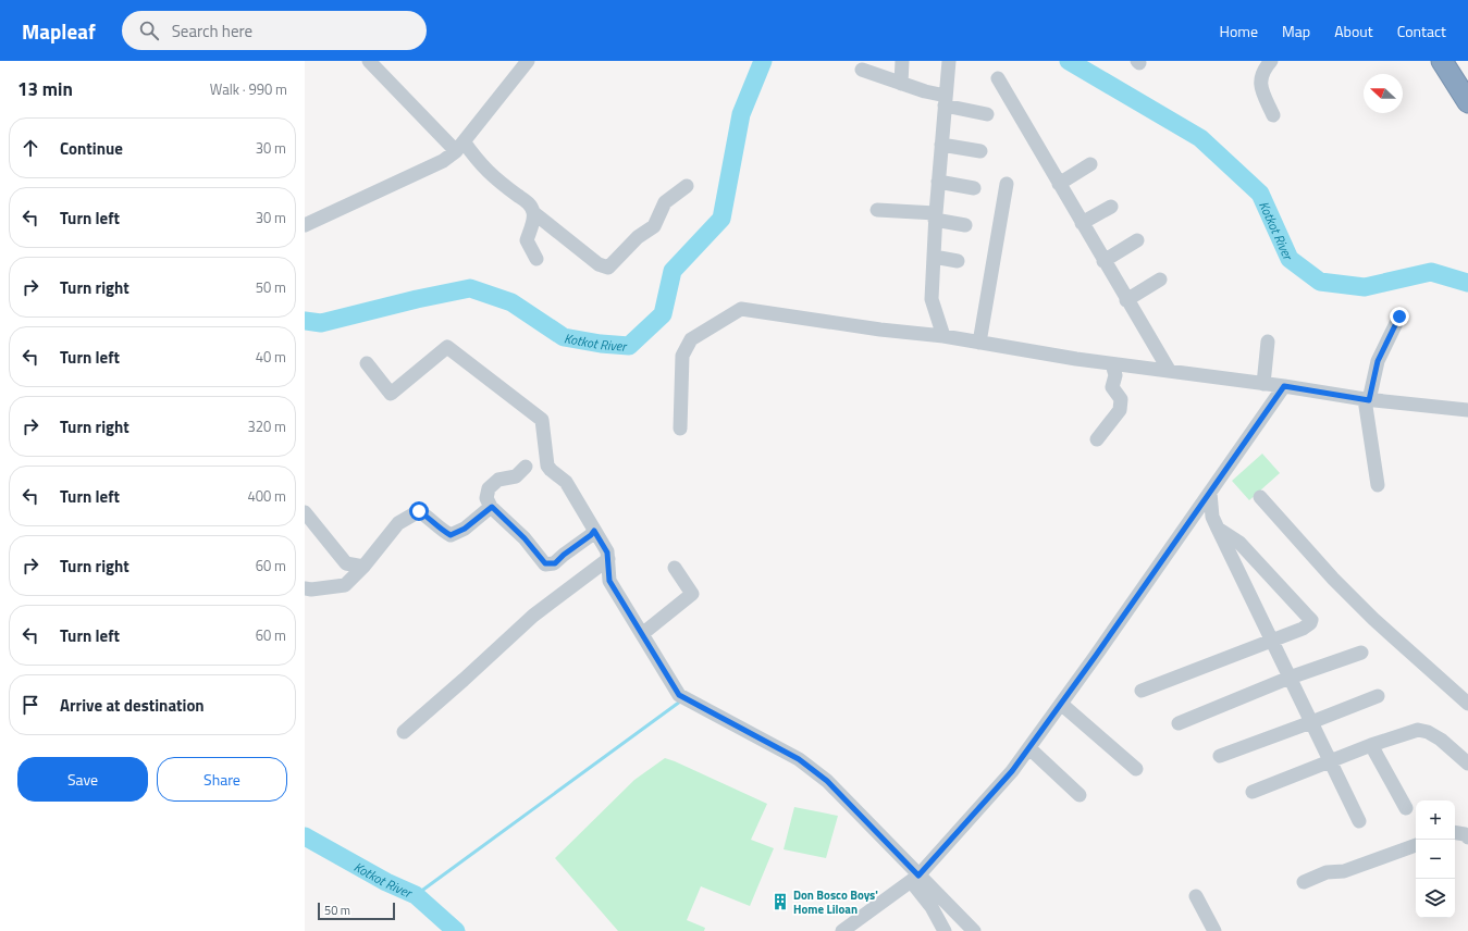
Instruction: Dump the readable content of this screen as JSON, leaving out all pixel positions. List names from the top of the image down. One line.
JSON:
{"water":["Kotkot River"],"places":{"building":["Don Bosco Boys' Home Liloan"]},"scale_bar":"50 m","north":"left","page":{"header":"Mapleaf","search":"Search here","nav":["Home","Map","About","Contact"],"heading":["13 min","Walk · 990 m"],"list":[["Continue","30 m"],["Turn left","30 m"],["Turn right","50 m"],["Turn left","40 m"],["Turn right","320 m"],["Turn left","400 m"],["Turn right","60 m"],["Turn left","60 m"],"Arrive at destination"],"buttons":["Save","Share"],"map_buttons":["+","−"],"scale":"50 m"}}
